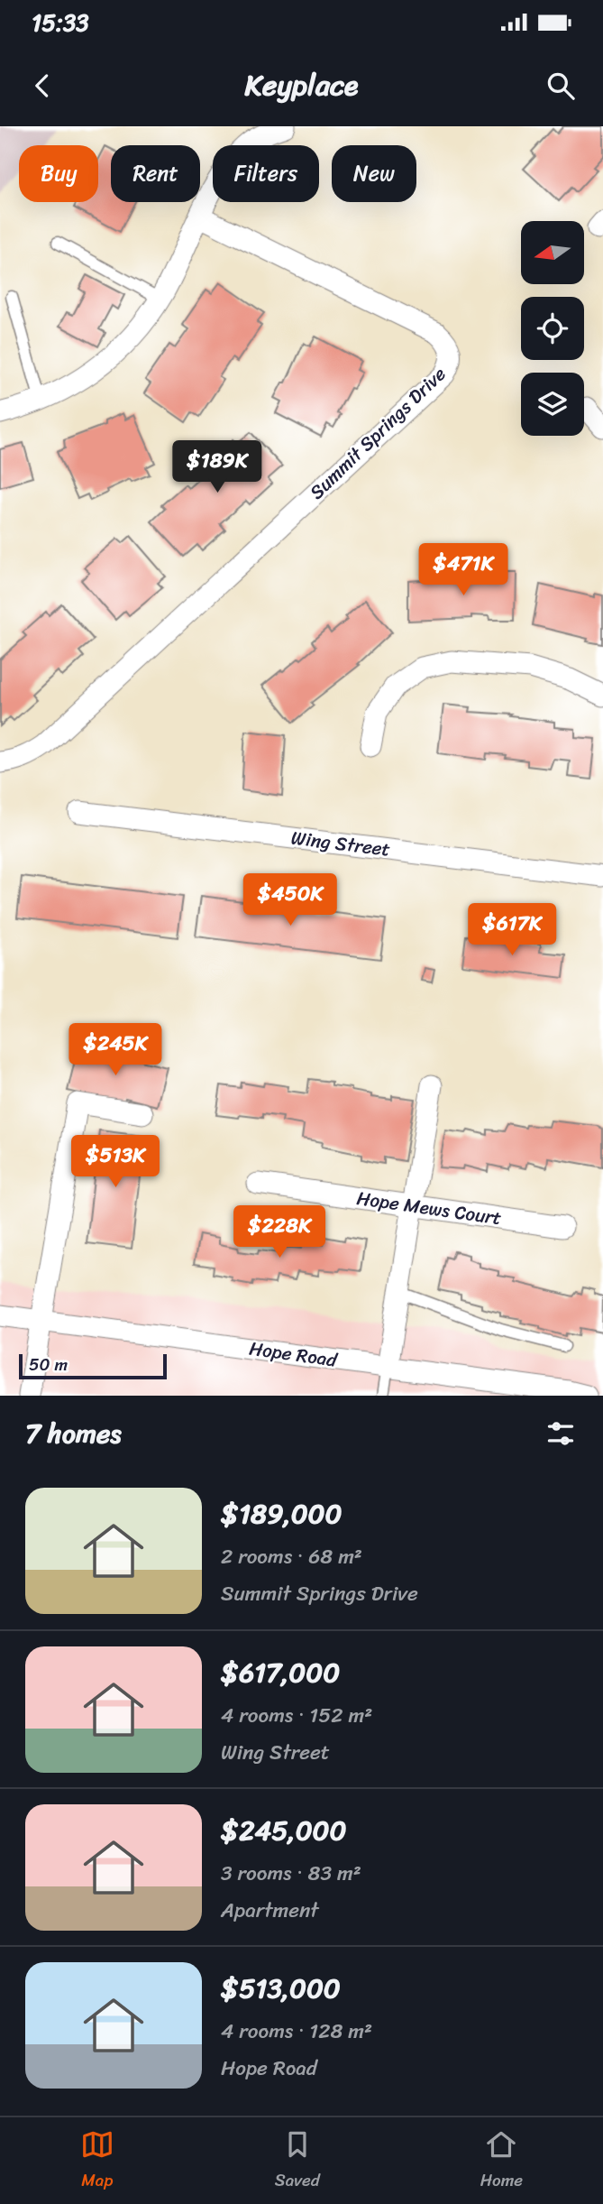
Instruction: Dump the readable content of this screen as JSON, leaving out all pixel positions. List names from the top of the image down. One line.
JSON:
{"streets":{"street":["Summit Springs Drive","Wing Street","Hope Mews Court","Hope Road"]},"scale_bar":"50 m","north":"left","page":{"status":"15:33","header":"Keyplace","chip":["Buy","Rent","Filters","New"],"price":["$189K","$471K","$450K","$617K","$245K","$513K","$228K"],"scale":"50 m","heading":"7 homes","list":[{"name":"$189,000","note":"2 rooms · 68 m² · Summit Springs Drive"},{"name":"$617,000","note":"4 rooms · 152 m² · Wing Street"},{"name":"$245,000","note":"3 rooms · 83 m² · Apartment"},{"name":"$513,000","note":"4 rooms · 128 m² · Hope Road"}],"tabs":["Map","Saved","Home"]}}
